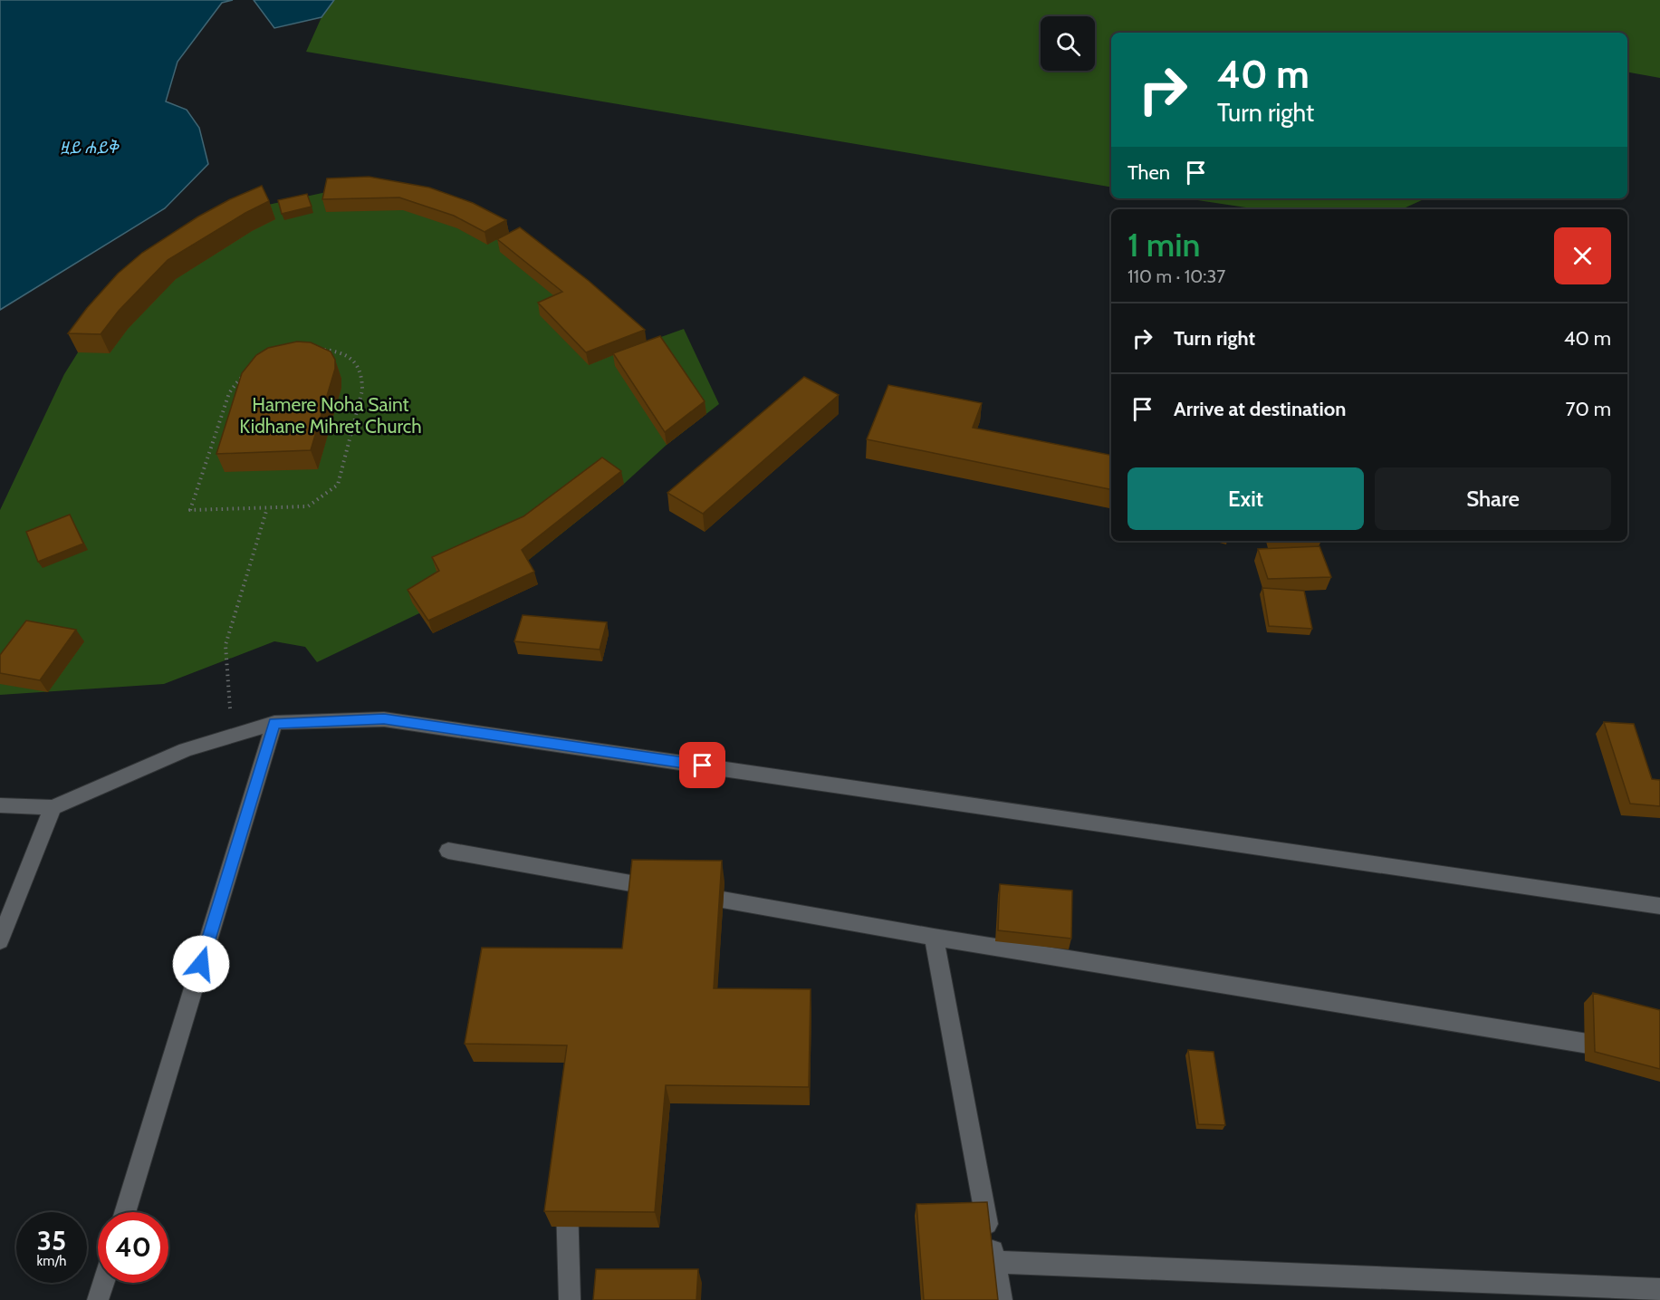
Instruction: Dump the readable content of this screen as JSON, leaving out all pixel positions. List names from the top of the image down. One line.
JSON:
{"water":["ዟይ ሐይቅ"],"parks":["Hamere Noha Saint Kidhane Mihret Church"],"page":{"turn":["40 m","Turn right"],"then":"Then","heading":["1 min","110 m · 10:37"],"list":[{"name":"Turn right","value":"40 m"},{"name":"Arrive at destination","value":"70 m"}],"buttons":["Exit","Share"],"speed":"35 km/h","limit":"40"}}
